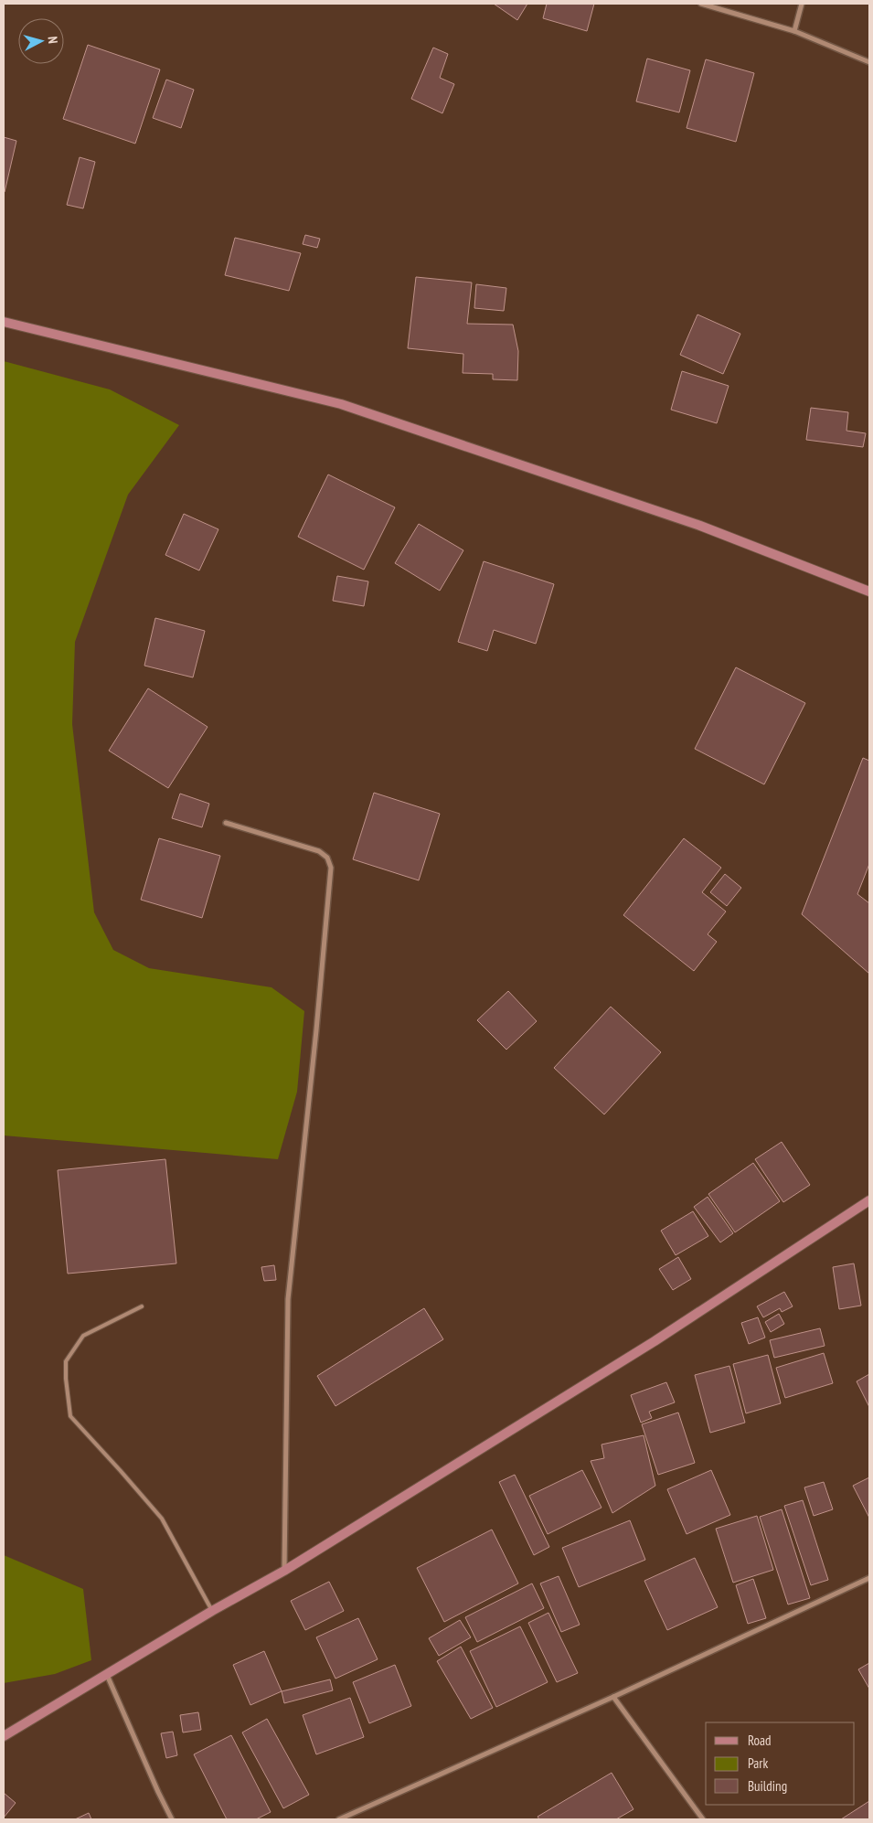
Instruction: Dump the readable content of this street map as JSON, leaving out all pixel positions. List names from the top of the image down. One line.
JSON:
{"legend":["Road","Park","Building"],"north":"right"}
